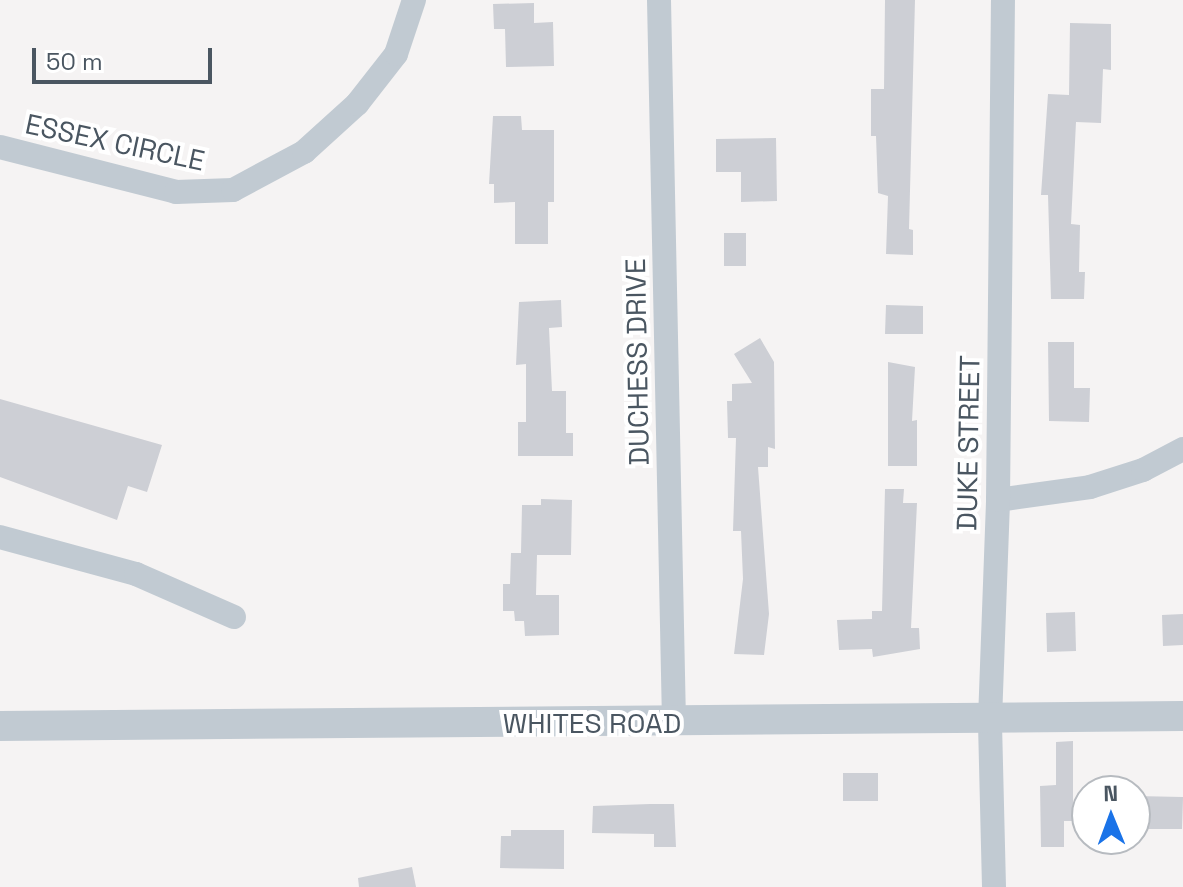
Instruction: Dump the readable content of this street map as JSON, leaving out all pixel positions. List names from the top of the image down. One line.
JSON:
{"streets":{"street":["ESSEX CIRCLE","DUCHESS DRIVE","DUKE STREET","WHITES ROAD"]},"crossings":[["DUCHESS DRIVE","WHITES ROAD"],["DUKE STREET","WHITES ROAD"]],"scale_bar":"50 m","north":"top"}
